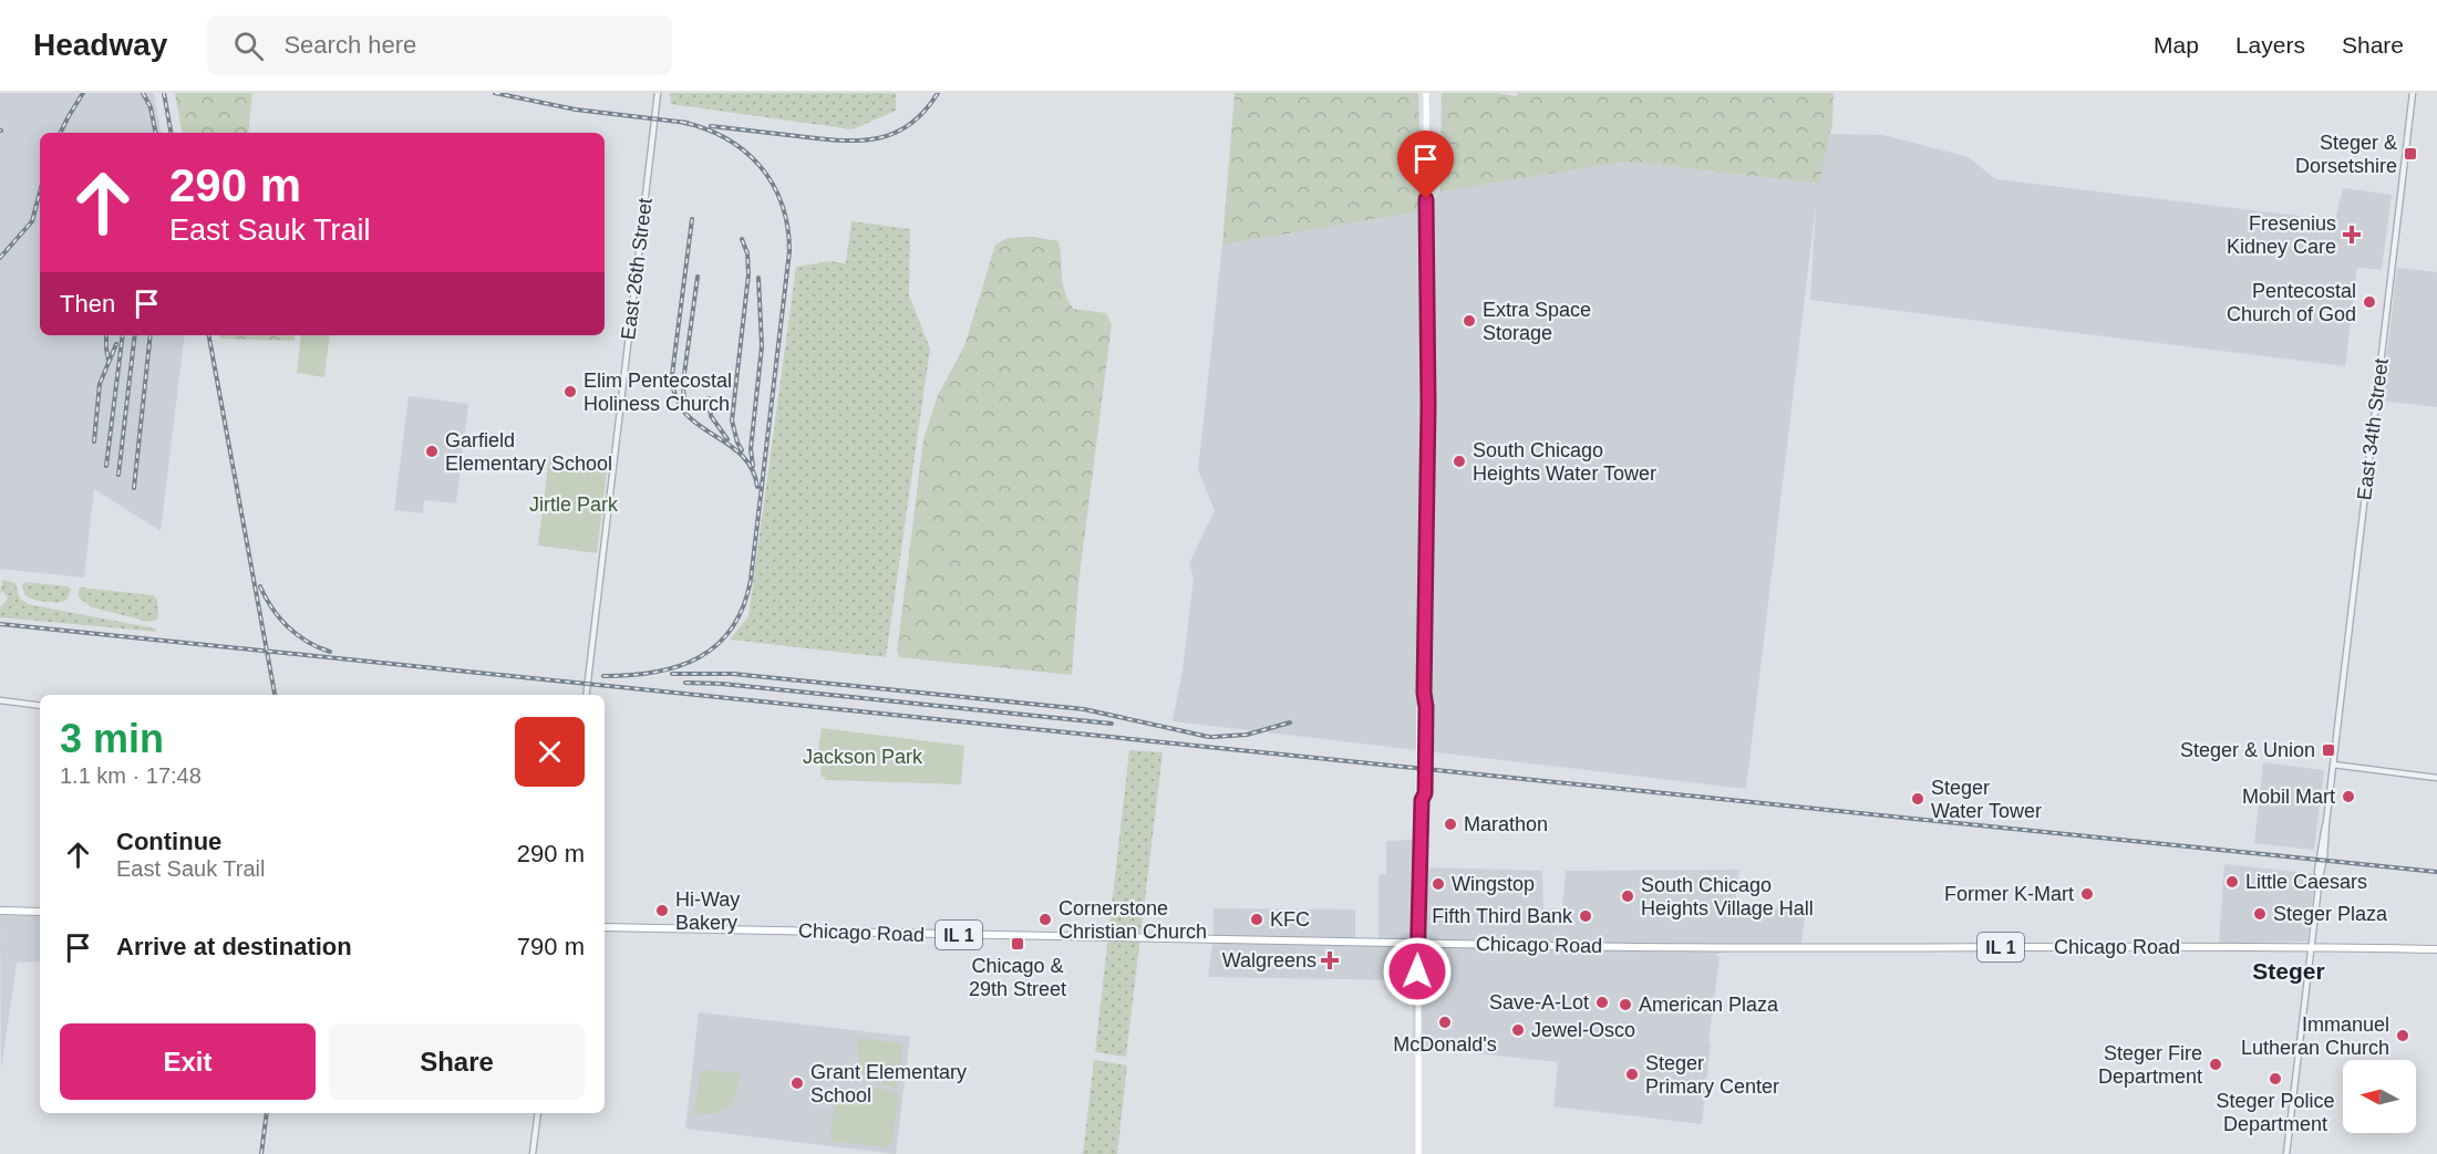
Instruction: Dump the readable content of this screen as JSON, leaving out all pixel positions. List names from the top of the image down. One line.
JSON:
{"streets":{"main road":["Chicago Road","IL 1"],"street":["East 26th Street","East 34th Street"]},"crossings":[["East 34th Street","Chicago Road"]],"districts":["Steger"],"parks":["Jirtle Park","Jackson Park"],"places":{"transit":["Steger & Dorsetshire","Steger & Union","Chicago & 29th Street"],"health":["Fresenius Kidney Care","Walgreens"],"other":["Pentecostal Church of God","Extra Space Storage","Elim Pentecostal Holiness Church","Garfield Elementary School","South Chicago Heights Water Tower","Mobil Mart","Steger Water Tower","Marathon","Little Caesars","Wingstop","Former K-Mart","South Chicago Heights Village Hall","Hi-Way Bakery","Steger Plaza","Fifth Third Bank","Cornerstone Christian Church","KFC","Save-A-Lot","American Plaza","McDonald's","Jewel-Osco","Immanuel Lutheran Church","Steger Fire Department","Steger Primary Center","Steger Police Department","Grant Elementary School"]},"north":"left","page":{"header":"Headway","search":"Search here","nav":["Map","Layers","Share"],"turn":["290 m","East Sauk Trail"],"then":"Then","heading":["3 min","1.1 km · 17:48"],"list":[{"name":"Continue","note":"East Sauk Trail","value":"290 m"},{"name":"Arrive at destination","value":"790 m"}],"buttons":["Exit","Share"]}}
